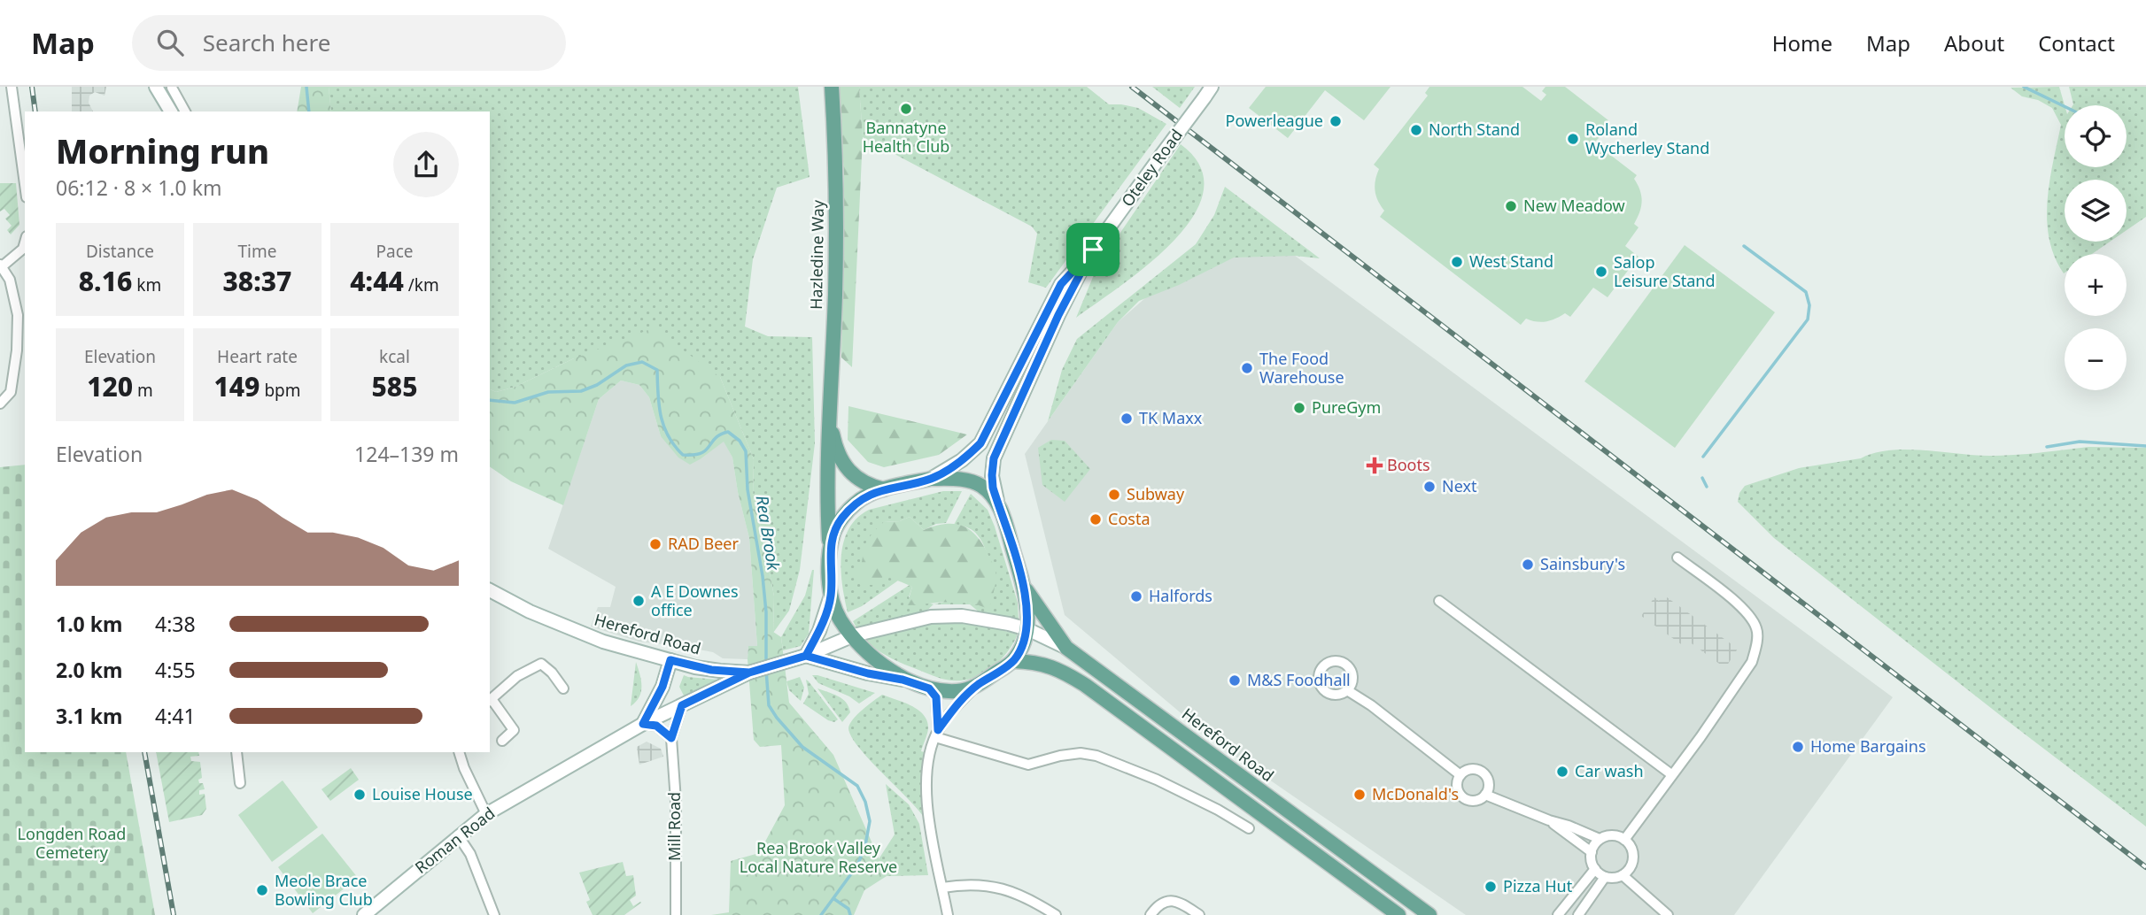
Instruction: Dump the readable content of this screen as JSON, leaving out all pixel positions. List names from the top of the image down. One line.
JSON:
{"streets":{"main road":["Oteley Road","Hazledine Way","Hereford Road","Roman Road"],"street":["Mill Road"]},"crossings":[["Hereford Road","Roman Road"],["Mill Road","Roman Road"]],"water":["Rea Brook"],"parks":["Longden Road Cemetery","Rea Brook Valley Local Nature Reserve"],"places":{"other":["Bannatyne Health Club","Powerleague","North Stand","Roland Wycherley Stand","New Meadow","West Stand","Salop Leisure Stand","The Food Warehouse","PureGym","TK Maxx","Next","Subway","Costa","RAD Beer","Sainsbury's","Halfords","A E Downes office","M&S Foodhall","Home Bargains","Car wash","Louise House","McDonald's","Pizza Hut","Meole Brace Bowling Club"],"health":["Boots"]},"page":{"header":"Map","search":"Search here","nav":["Home","Map","About","Contact"],"map_buttons":["+","−"],"heading":["Morning run","06:12 · 8 × 1.0 km"],"stats":[["Distance","8.16 km"],["Time","38:37"],["Pace","4:44 /km"],["Elevation","120 m"],["Heart rate","149 bpm"],["kcal","585"]],"chart":["Elevation","124–139 m"],"list":[{"name":"1.0 km","note":"4:38"},{"name":"2.0 km","note":"4:55"},{"name":"3.1 km","note":"4:41"}]}}
